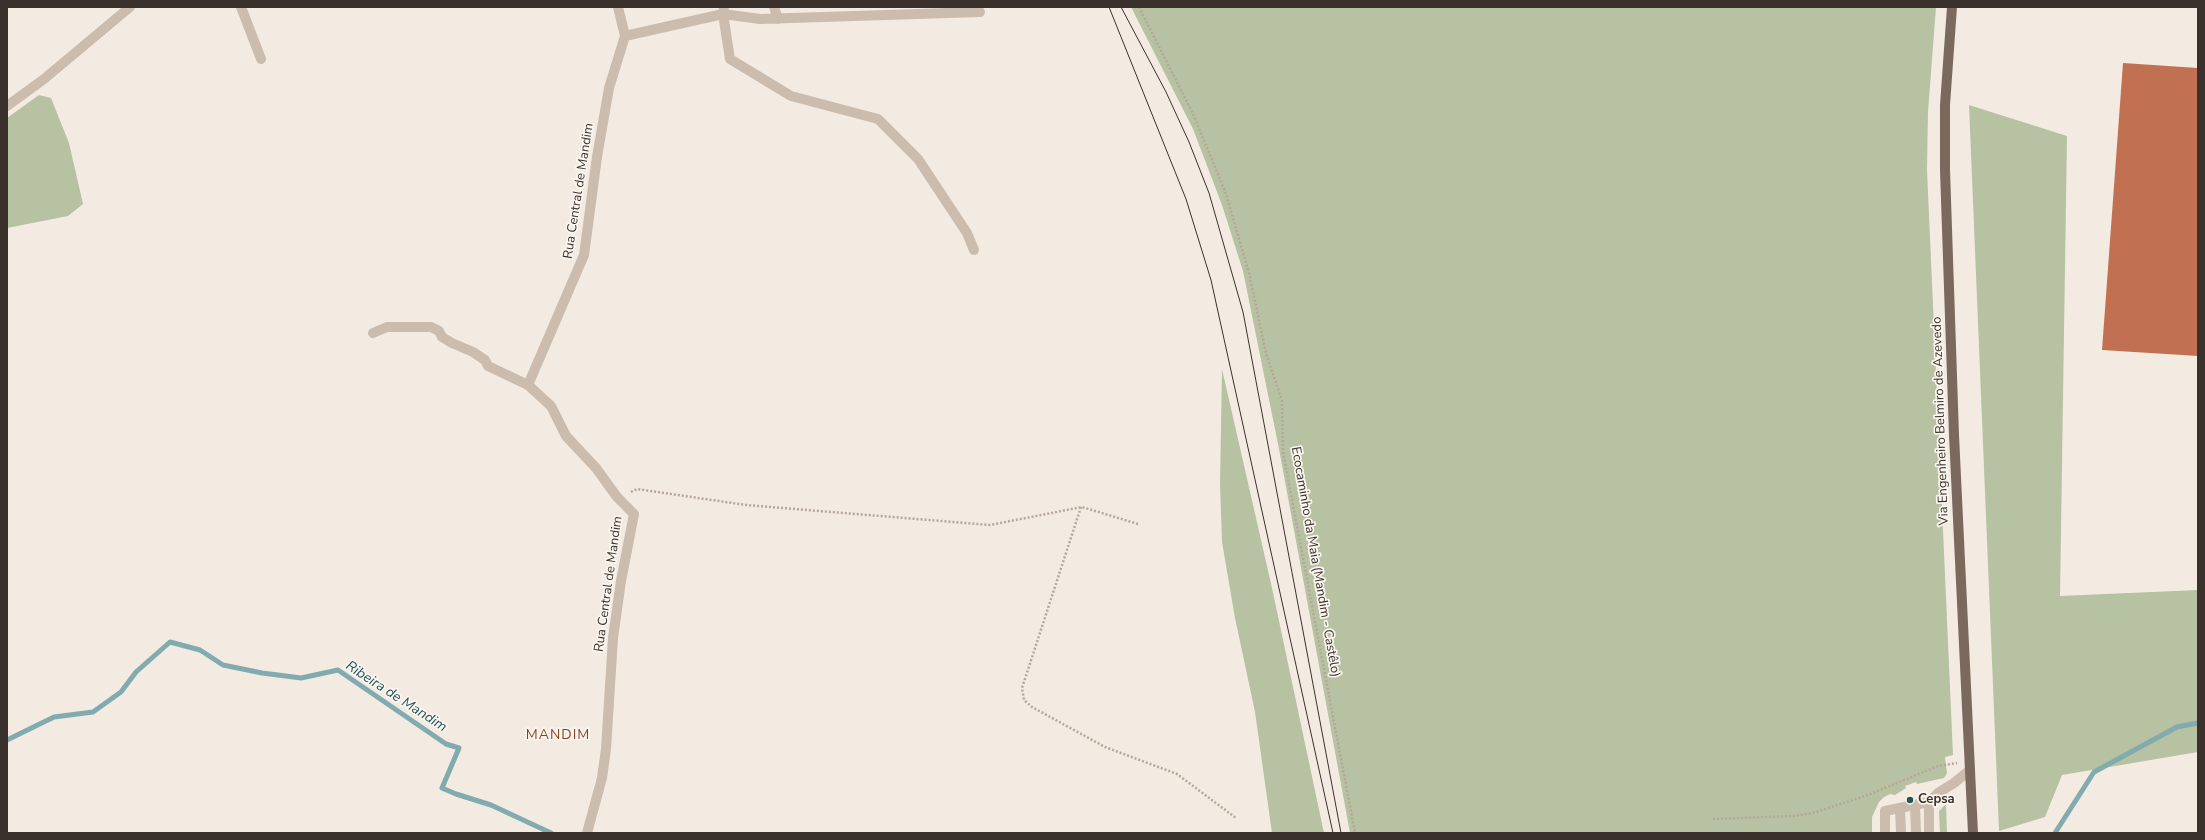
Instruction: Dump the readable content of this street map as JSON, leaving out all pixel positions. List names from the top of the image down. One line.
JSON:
{"streets":{"main road":["Via Engenheiro Belmiro de Azevedo"],"street":["Rua Central de Mandim"],"path":["Ecocaminho da Maia (Mandim - Castêlo)"]},"districts":["MANDIM"],"water":["Ribeira de Mandim"],"places":["Cepsa"]}
